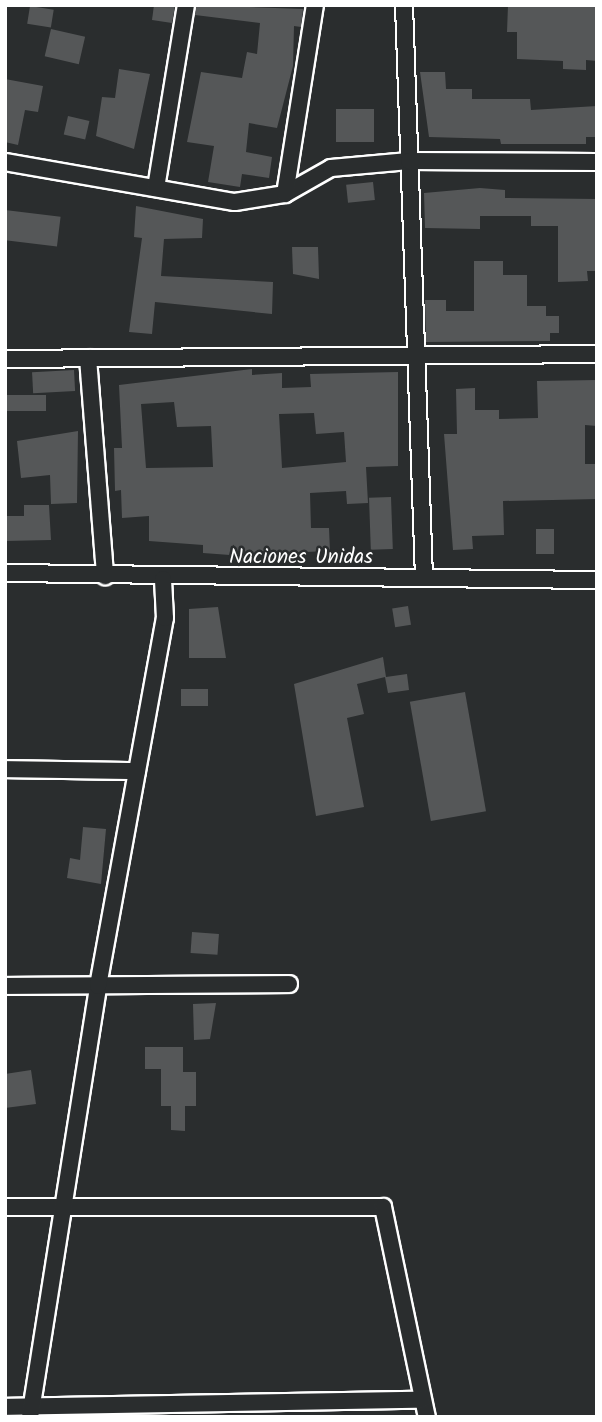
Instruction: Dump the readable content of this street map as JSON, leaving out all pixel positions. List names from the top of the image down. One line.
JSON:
{"streets":{"street":["Naciones Unidas"]}}
